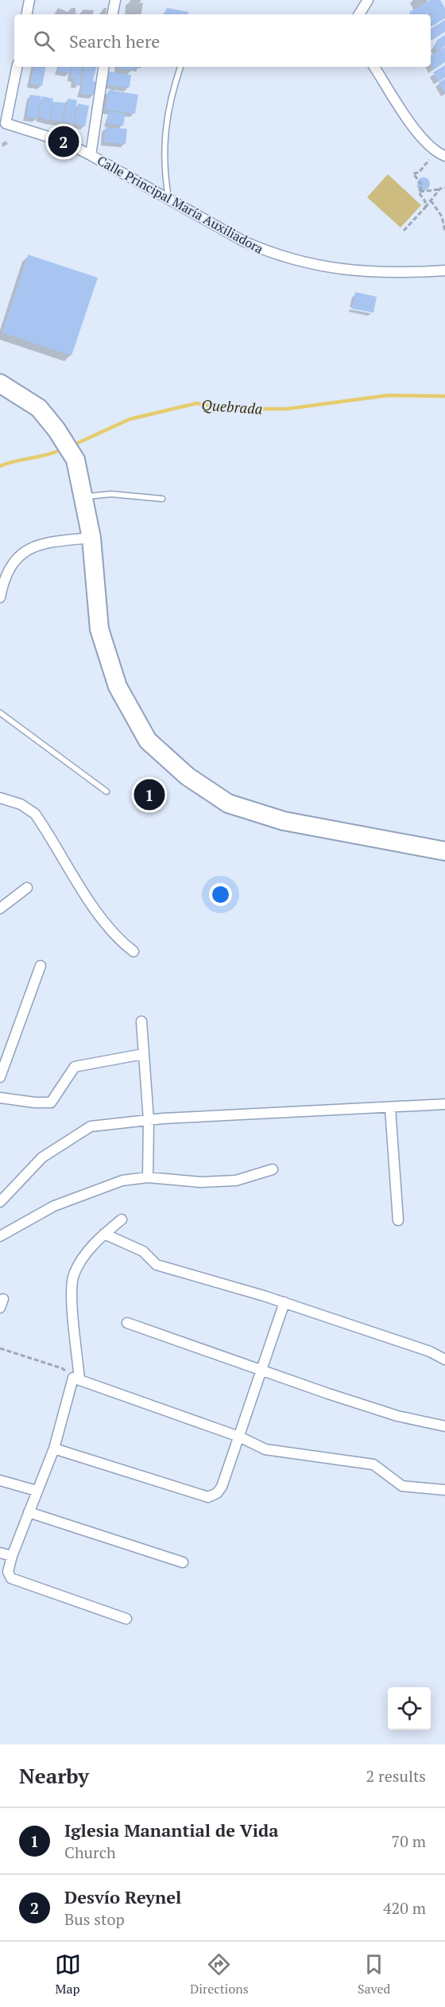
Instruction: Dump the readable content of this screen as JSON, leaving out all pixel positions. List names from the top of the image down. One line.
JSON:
{"streets":{"street":["Calle Principal María Auxiliadora"]},"water":["Quebrada"],"page":{"search":"Search here","pins":["2","1"],"heading":["Nearby","2 results"],"list":[{"mark":"1","name":"Iglesia Manantial de Vida","note":"Church","value":"70 m"},{"mark":"2","name":"Desvío Reynel","note":"Bus stop","value":"420 m"}],"nav":["Map","Directions","Saved"]}}
